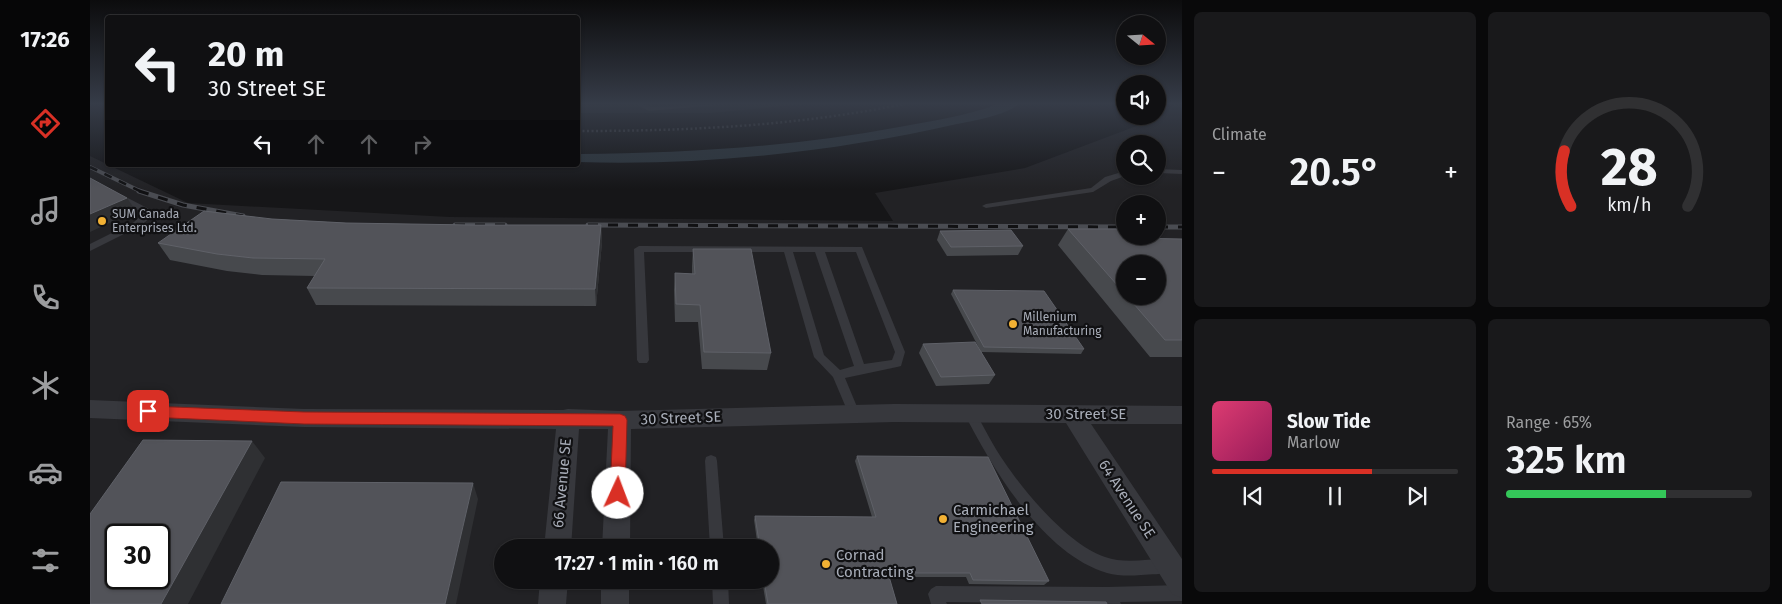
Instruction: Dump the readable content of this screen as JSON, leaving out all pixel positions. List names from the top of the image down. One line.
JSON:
{"streets":{"street":["30 Street SE","66 Avenue SE","64 Avenue SE"]},"crossings":[["30 Street SE","66 Avenue SE"],["30 Street SE","64 Avenue SE"]],"places":["SUM Canada Enterprises Ltd.","Millenium Manufacturing","Carmichael Engineering","Cornad Contracting"],"north":"right","page":{"tabs":"17:26","tile":["Climate",["Range · 65%","325 km"]],"map_buttons":["+","−"],"turn":["20 m","30 Street SE"],"heat":["−","20.5°","+"],"song":["Slow Tide","Marlow"],"limit":"30","trip":"17:27 · 1 min · 160 m","gauge":["28","km/h"]}}
